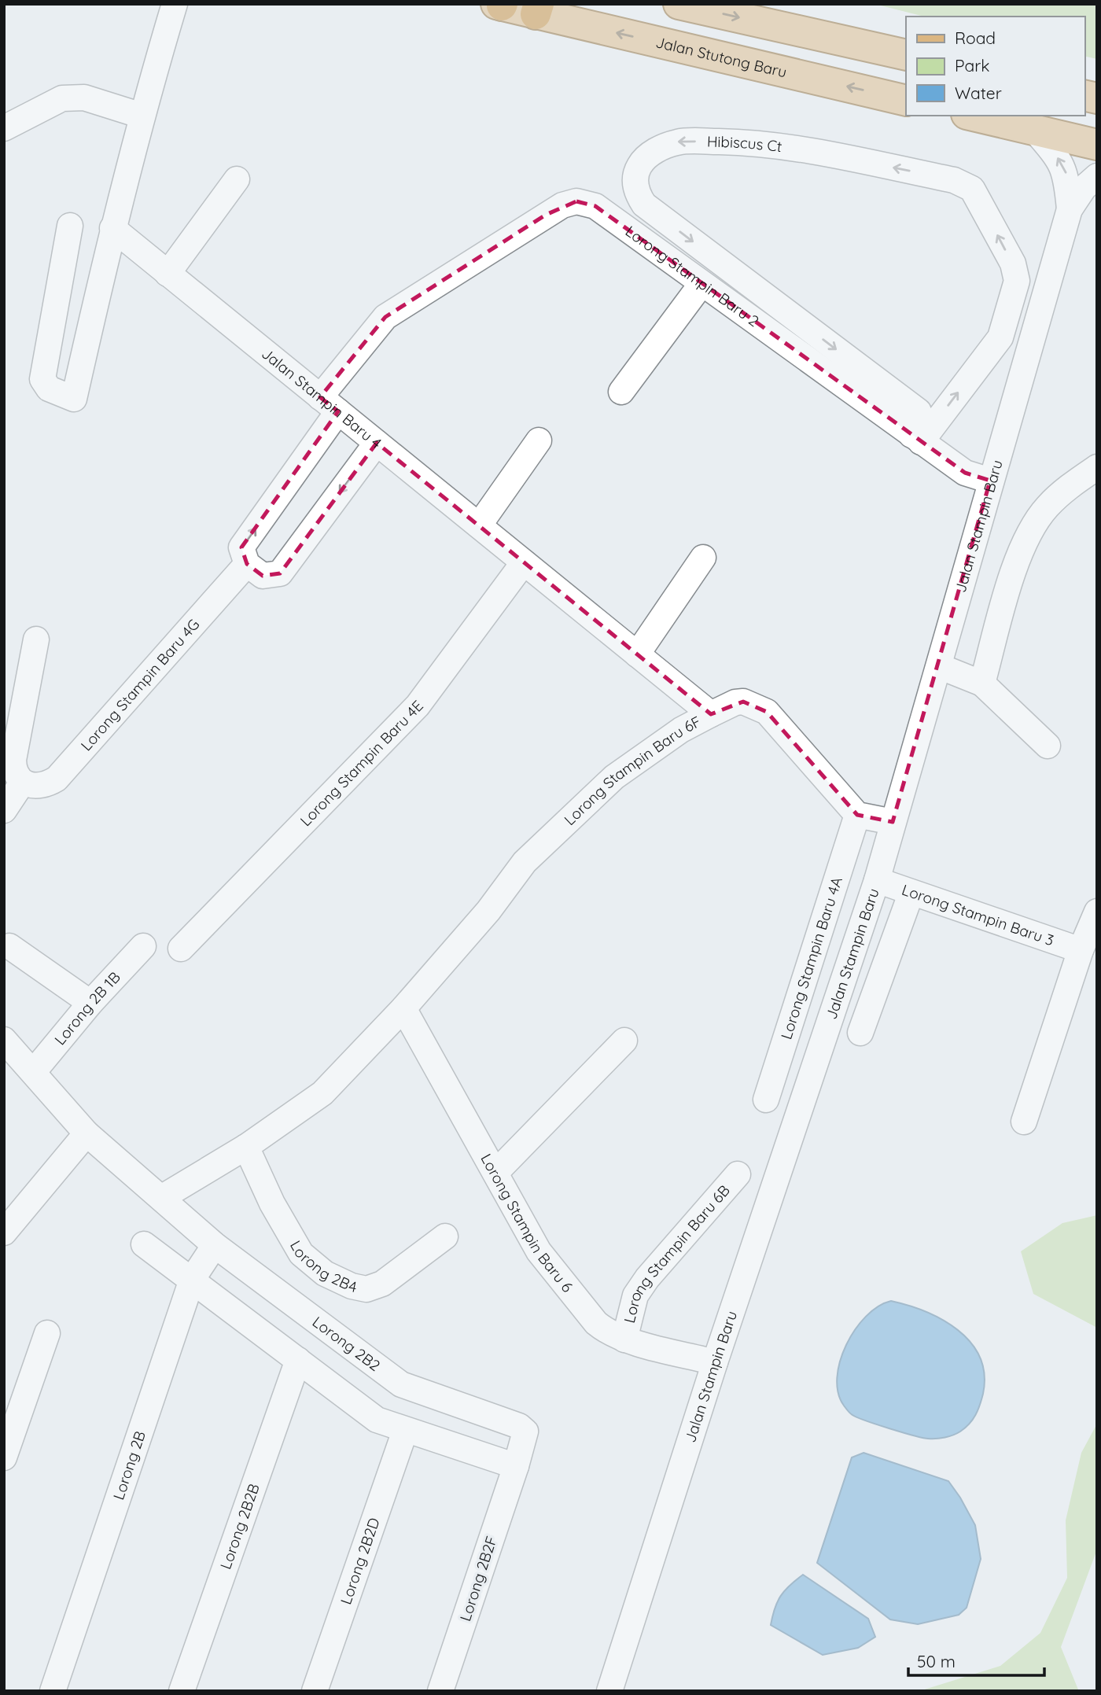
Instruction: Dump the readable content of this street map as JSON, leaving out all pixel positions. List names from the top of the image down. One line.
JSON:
{"streets":{"main road":["Jalan Stutong Baru"],"street":["Hibiscus Ct","Lorong Stampin Baru 2","Jalan Stampin Baru 4","Jalan Stampin Baru","Lorong Stampin Baru 4G","Lorong Stampin Baru 4E","Lorong Stampin Baru 6F","Lorong Stampin Baru 3","Lorong Stampin Baru 4A","Lorong 2B 1B","Lorong Stampin Baru 6","Lorong Stampin Baru 6B","Lorong 2B4","Lorong 2B2","Lorong 2B","Lorong 2B2B","Lorong 2B2D","Lorong 2B2F"]},"crossings":[["Hibiscus Ct","Lorong Stampin Baru 2"],["Lorong Stampin Baru 2","Jalan Stampin Baru 4"],["Lorong Stampin Baru 2","Jalan Stampin Baru"],["Jalan Stampin Baru 4","Lorong Stampin Baru 4E"],["Jalan Stampin Baru 4","Lorong Stampin Baru 6F"],["Jalan Stampin Baru","Lorong Stampin Baru 3"],["Jalan Stampin Baru","Lorong Stampin Baru 6"],["Lorong Stampin Baru 6F","Lorong Stampin Baru 4A"],["Lorong Stampin Baru 6F","Lorong Stampin Baru 6"],["Lorong Stampin Baru 6F","Lorong 2B4"],["Lorong Stampin Baru 6F","Lorong 2B2"],["Lorong 2B 1B","Lorong 2B2"],["Lorong Stampin Baru 6","Lorong Stampin Baru 6B"],["Lorong 2B2","Lorong 2B"],["Lorong 2B2","Lorong 2B2F"]],"legend":["Road","Park","Water"],"scale_bar":"50 m"}
